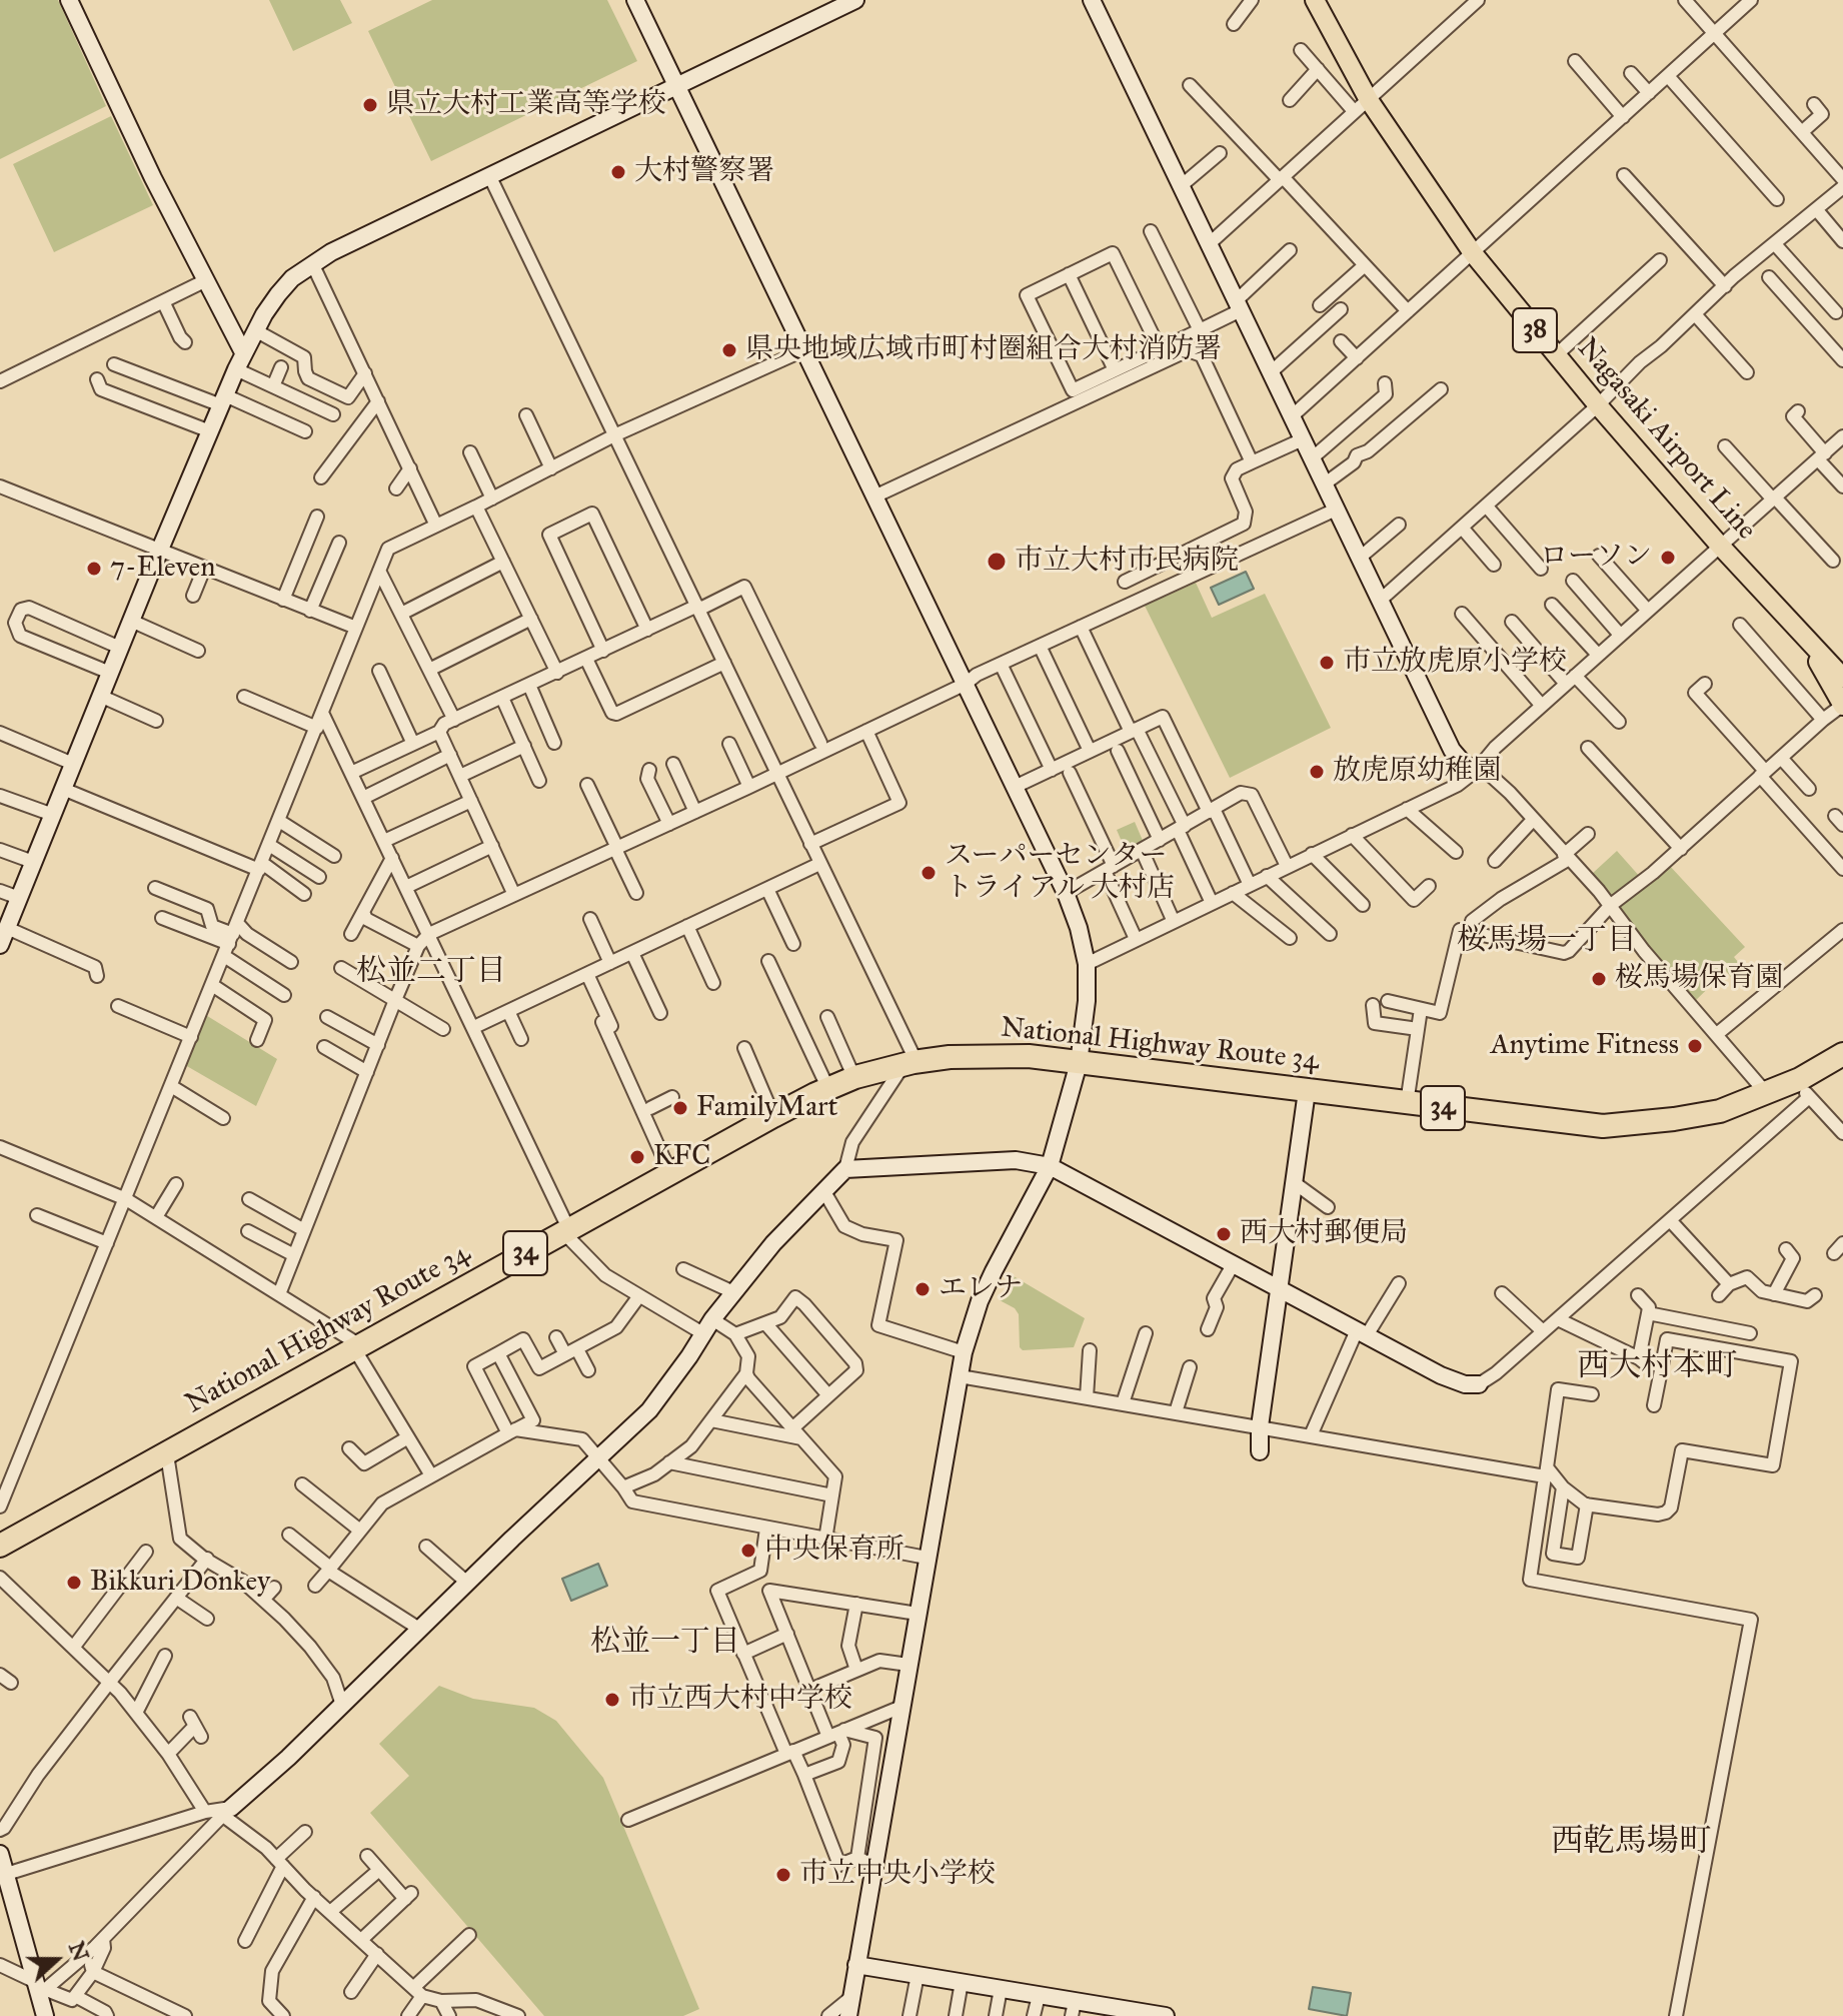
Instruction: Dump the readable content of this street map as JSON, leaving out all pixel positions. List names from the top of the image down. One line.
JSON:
{"streets":{"highway":["National Highway Route 34","34"],"main road":["38","Nagasaki Airport Line"]},"districts":["桜馬場一丁目","松並二丁目","西大村本町","松並一丁目","西乾馬場町"],"places":["県立大村工業高等学校","大村警察署","県央地域広域市町村圏組合大村消防署","ローソン","市立大村市民病院","7-Eleven","市立放虎原小学校","放虎原幼稚園","スーパーセンター トライアル 大村店","桜馬場保育園","Anytime Fitness","FamilyMart","KFC","西大村郵便局","エレナ","中央保育所","Bikkuri Donkey","市立西大村中学校","市立中央小学校"],"north":"right"}
